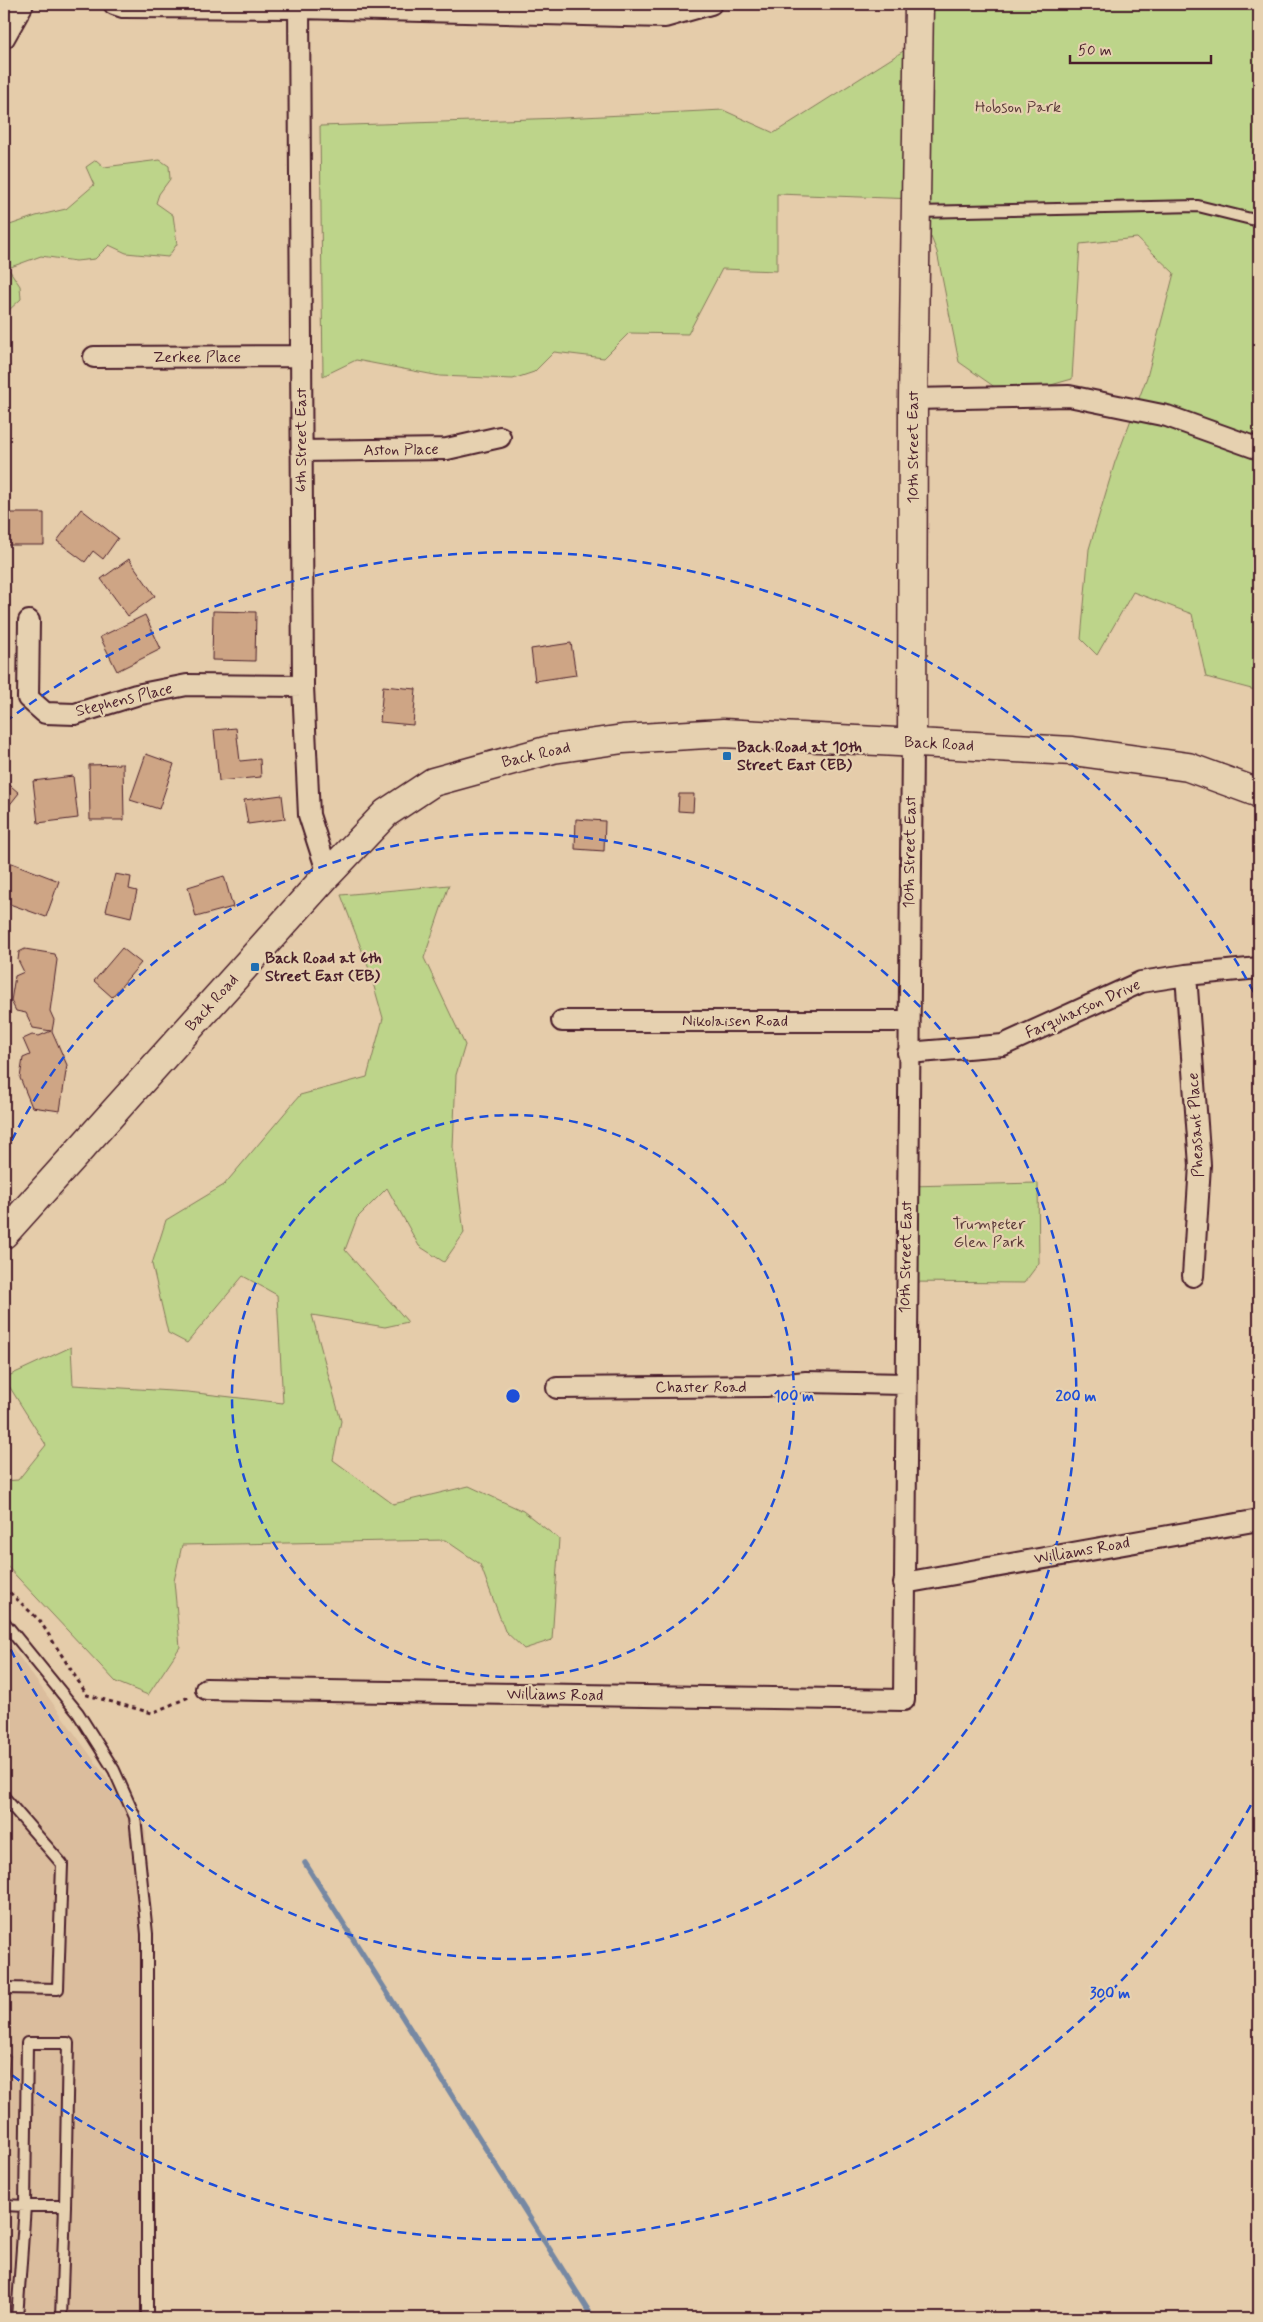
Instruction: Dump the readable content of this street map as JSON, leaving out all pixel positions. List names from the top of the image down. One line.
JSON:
{"streets":{"street":["Zerkee Place","6th Street East","10th Street East","Aston Place","Stephens Place","Back Road","Farquharson Drive","Nikolaisen Road","Pheasant Place","Chaster Road","Williams Road"]},"crossings":[["Zerkee Place","6th Street East"],["6th Street East","Aston Place"],["6th Street East","Stephens Place"],["6th Street East","Back Road"],["10th Street East","Back Road"],["10th Street East","Farquharson Drive"],["10th Street East","Nikolaisen Road"],["10th Street East","Chaster Road"],["10th Street East","Williams Road"],["Farquharson Drive","Pheasant Place"]],"parks":["Hobson Park","Trumpeter Glen Park"],"places":{"transit":["Back Road at 10th Street East (EB)","Back Road at 6th Street East (EB)"]},"scale_bar":"50 m","rings":["100 m","200 m","300 m"]}
